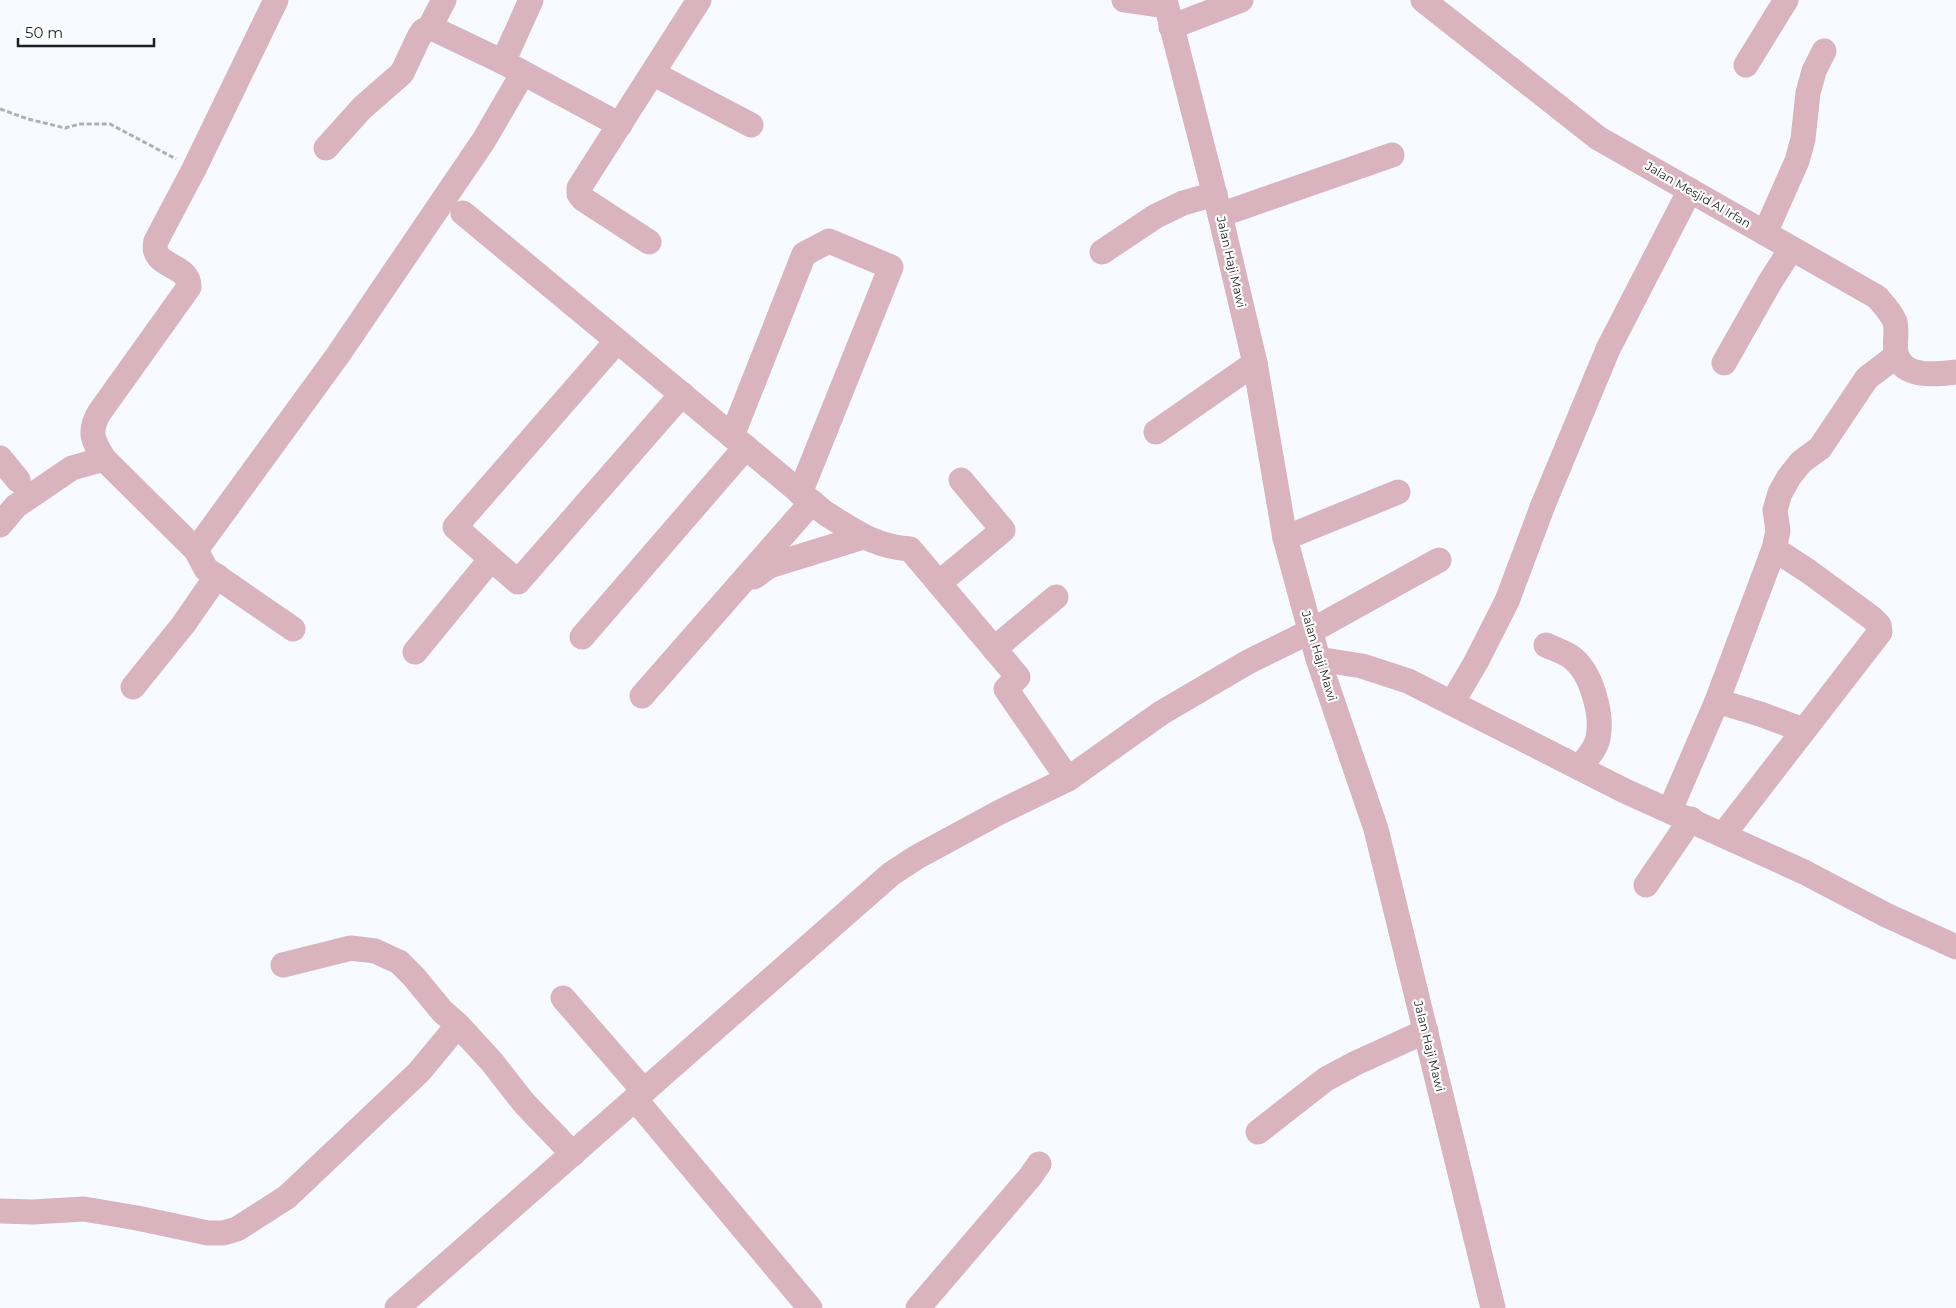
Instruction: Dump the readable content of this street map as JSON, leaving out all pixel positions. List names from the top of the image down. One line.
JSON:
{"streets":{"street":["Jalan Mesjid Al Irfan","Jalan Haji Mawi"]},"scale_bar":"50 m"}
